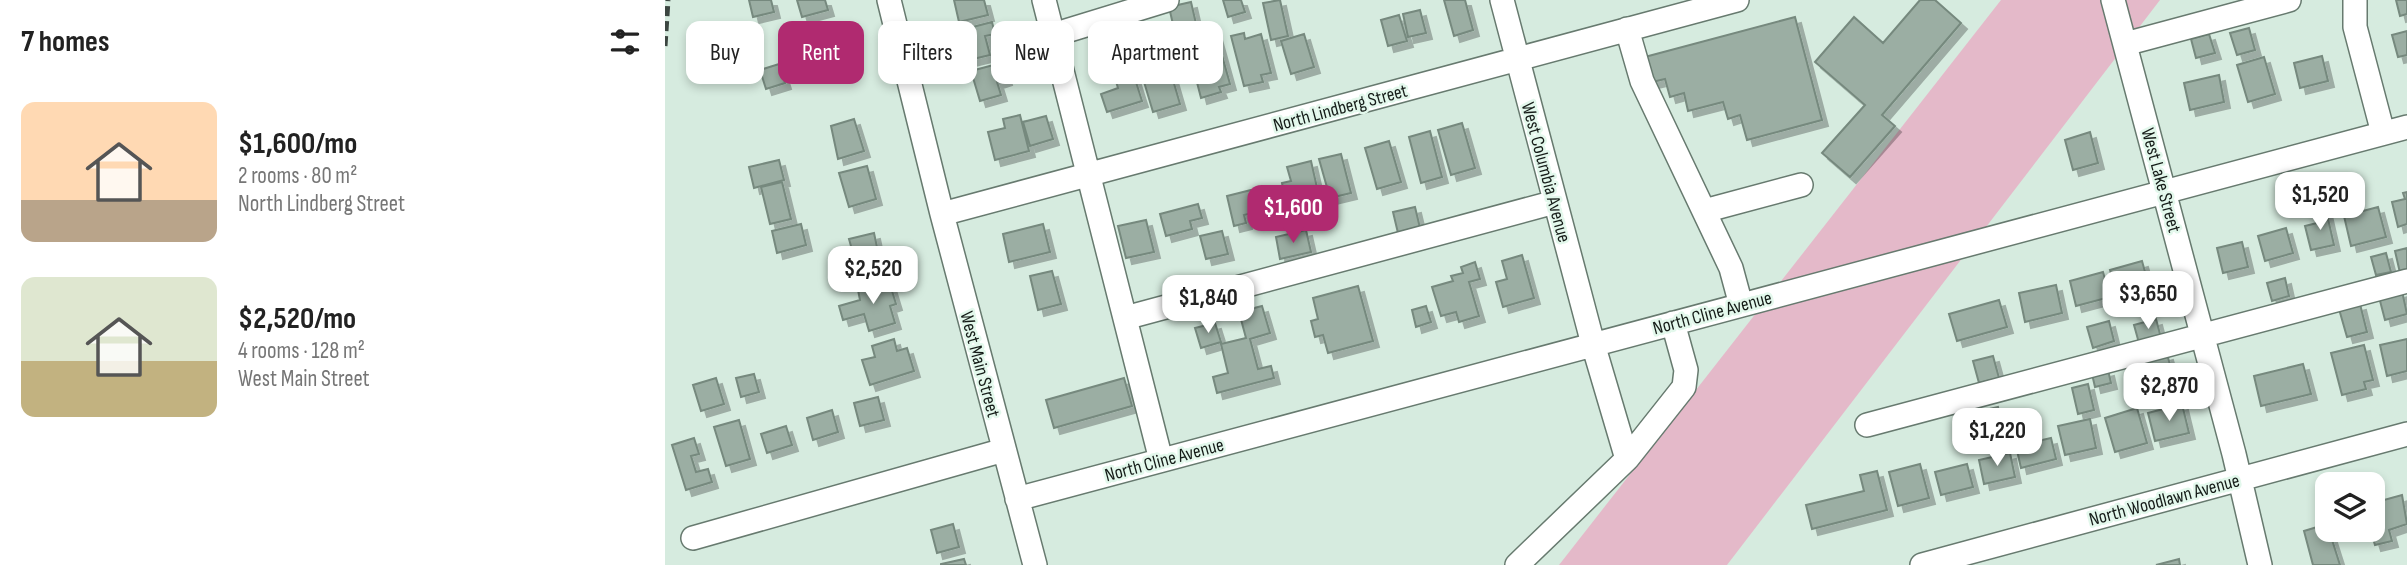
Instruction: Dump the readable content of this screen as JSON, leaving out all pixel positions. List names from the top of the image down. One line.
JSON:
{"streets":{"street":["North Lindberg Street","West Columbia Avenue","West Lake Street","North Cline Avenue","West Main Street","North Woodlawn Avenue"]},"crossings":[["North Lindberg Street","West Columbia Avenue"],["North Lindberg Street","West Main Street"],["West Columbia Avenue","North Cline Avenue"],["West Lake Street","North Cline Avenue"],["West Lake Street","North Woodlawn Avenue"],["North Cline Avenue","West Main Street"]],"page":{"heading":"7 homes","chip":["Buy","Rent","Filters","New","Apartment"],"list":[{"name":"$1,600/mo","note":"2 rooms · 80 m² · North Lindberg Street"},{"name":"$2,520/mo","note":"4 rooms · 128 m² · West Main Street"}],"price":["$1,520","$1,600","$2,520","$3,650","$1,840","$2,870","$1,220"]}}
